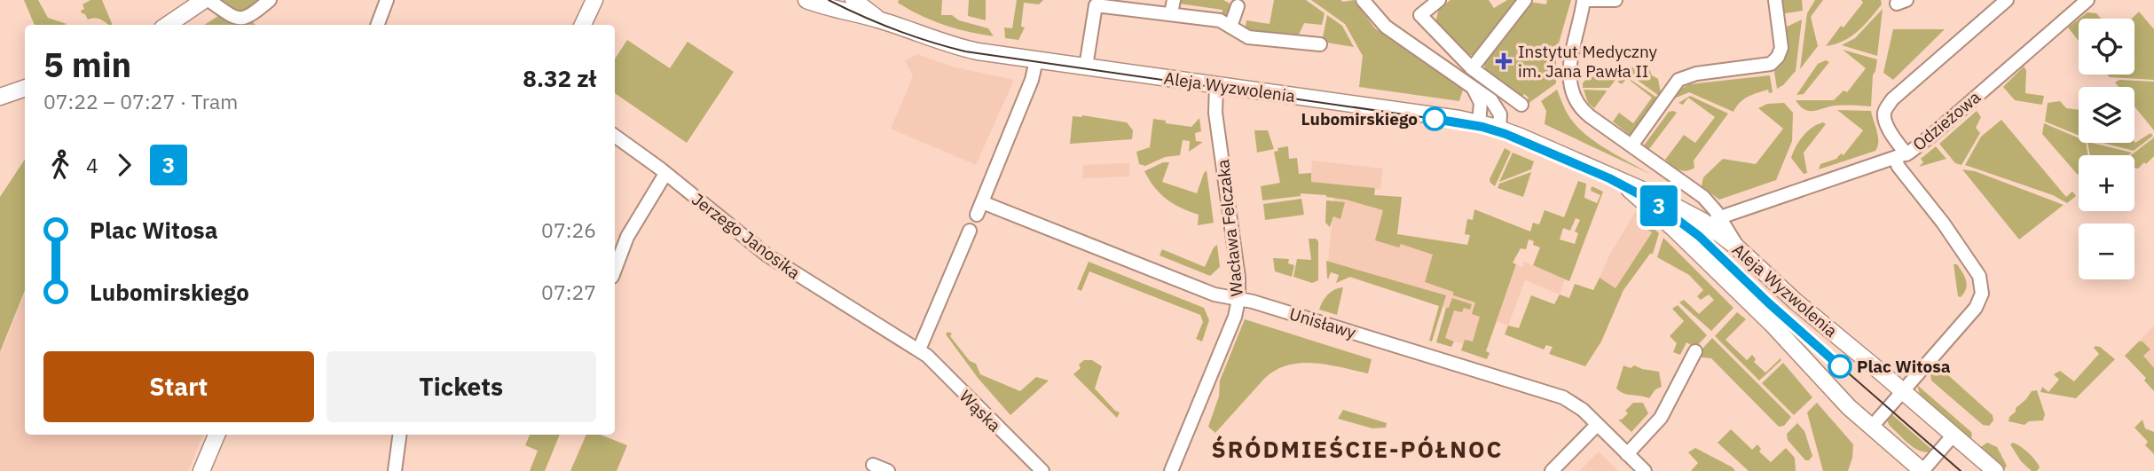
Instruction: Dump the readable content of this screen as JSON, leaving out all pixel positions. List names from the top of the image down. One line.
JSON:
{"streets":{"street":["Aleja Wyzwolenia","Odzieżowa","Wacława Felczaka","Jerzego Janosika","Unisławy","Wąska"]},"crossings":[["Aleja Wyzwolenia","Odzieżowa"],["Aleja Wyzwolenia","Wacława Felczaka"],["Wacława Felczaka","Unisławy"],["Jerzego Janosika","Wąska"]],"districts":["ŚRÓDMIEŚCIE-PÓŁNOC"],"places":{"health":["Instytut Medyczny im. Jana Pawła II"],"other":["Lubomirskiego","Plac Witosa"]},"lines":["tram line 3"],"page":{"on_map":"3","map_buttons":["+","−"],"heading":["5 min","07:22 – 07:27 · Tram","8.32 zł"],"legs":["4","3"],"list":[{"name":"Plac Witosa","value":"07:26"},{"name":"Lubomirskiego","value":"07:27"}],"buttons":["Start","Tickets"]}}
